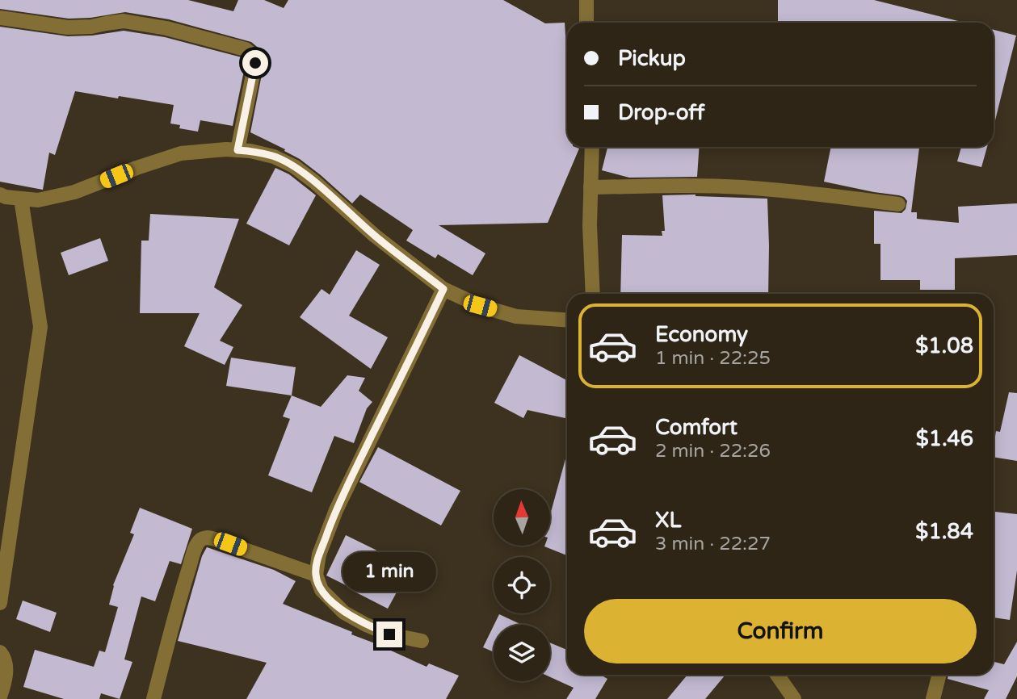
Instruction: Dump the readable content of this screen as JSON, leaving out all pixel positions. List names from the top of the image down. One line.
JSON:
{"north":"top","page":{"banner":["Pickup","Drop-off"],"list":[{"name":"Economy","note":"1 min · 22:25","value":"$1.08"},{"name":"Comfort","note":"2 min · 22:26","value":"$1.46"},{"name":"XL","note":"3 min · 22:27","value":"$1.84"}],"bubble":"1 min","buttons":"Confirm"}}
